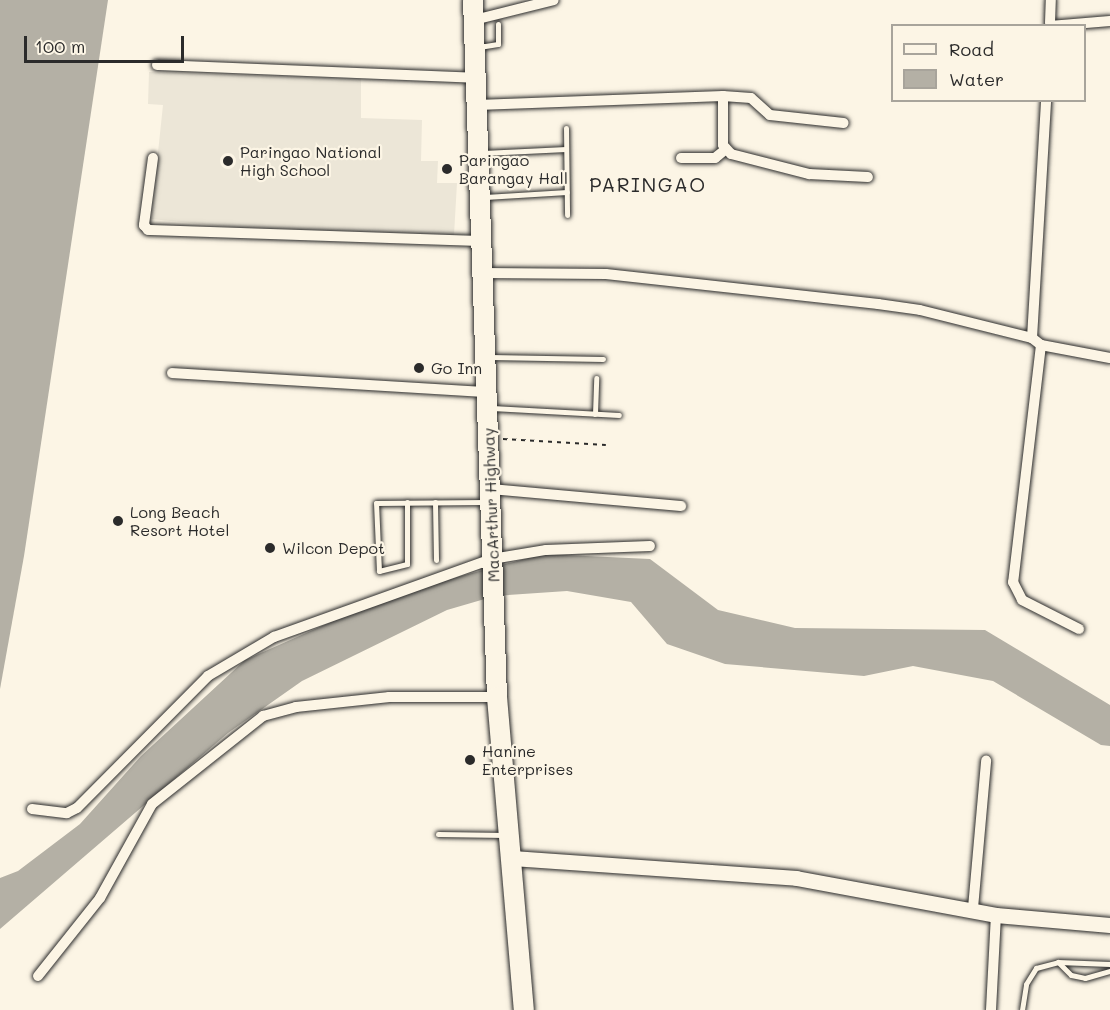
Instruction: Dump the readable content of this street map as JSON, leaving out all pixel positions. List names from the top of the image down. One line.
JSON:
{"streets":{"highway":["MacArthur Highway"]},"districts":["PARINGAO"],"places":["Paringao National High School","Paringao Barangay Hall","Go Inn","Long Beach Resort Hotel","Wilcon Depot","Hanine Enterprises"],"legend":["Road","Water"],"scale_bar":"100 m"}
